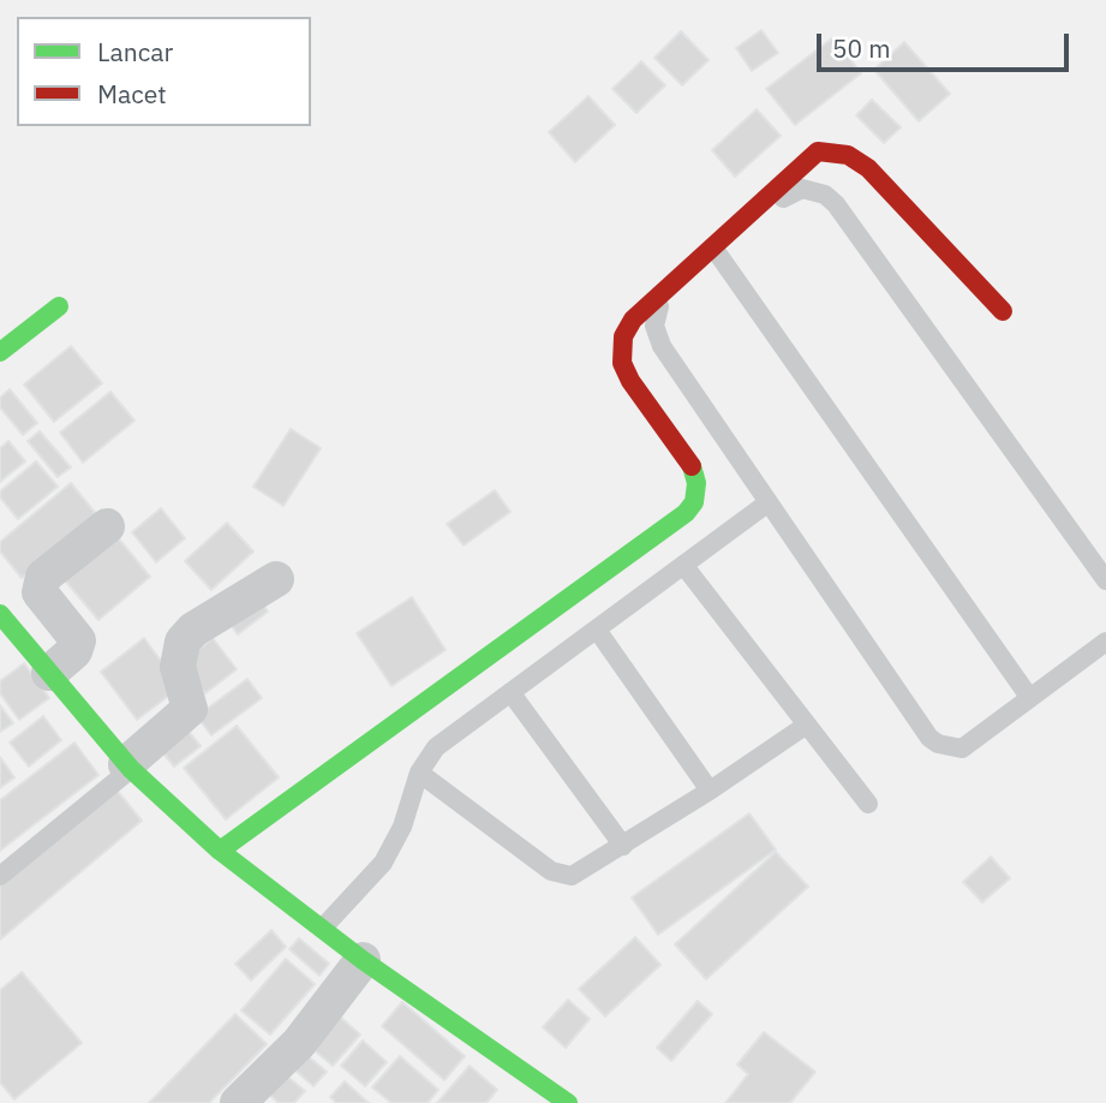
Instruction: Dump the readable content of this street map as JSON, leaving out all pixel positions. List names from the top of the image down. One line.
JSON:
{"legend":["Lancar","Macet"],"scale_bar":"50 m"}
